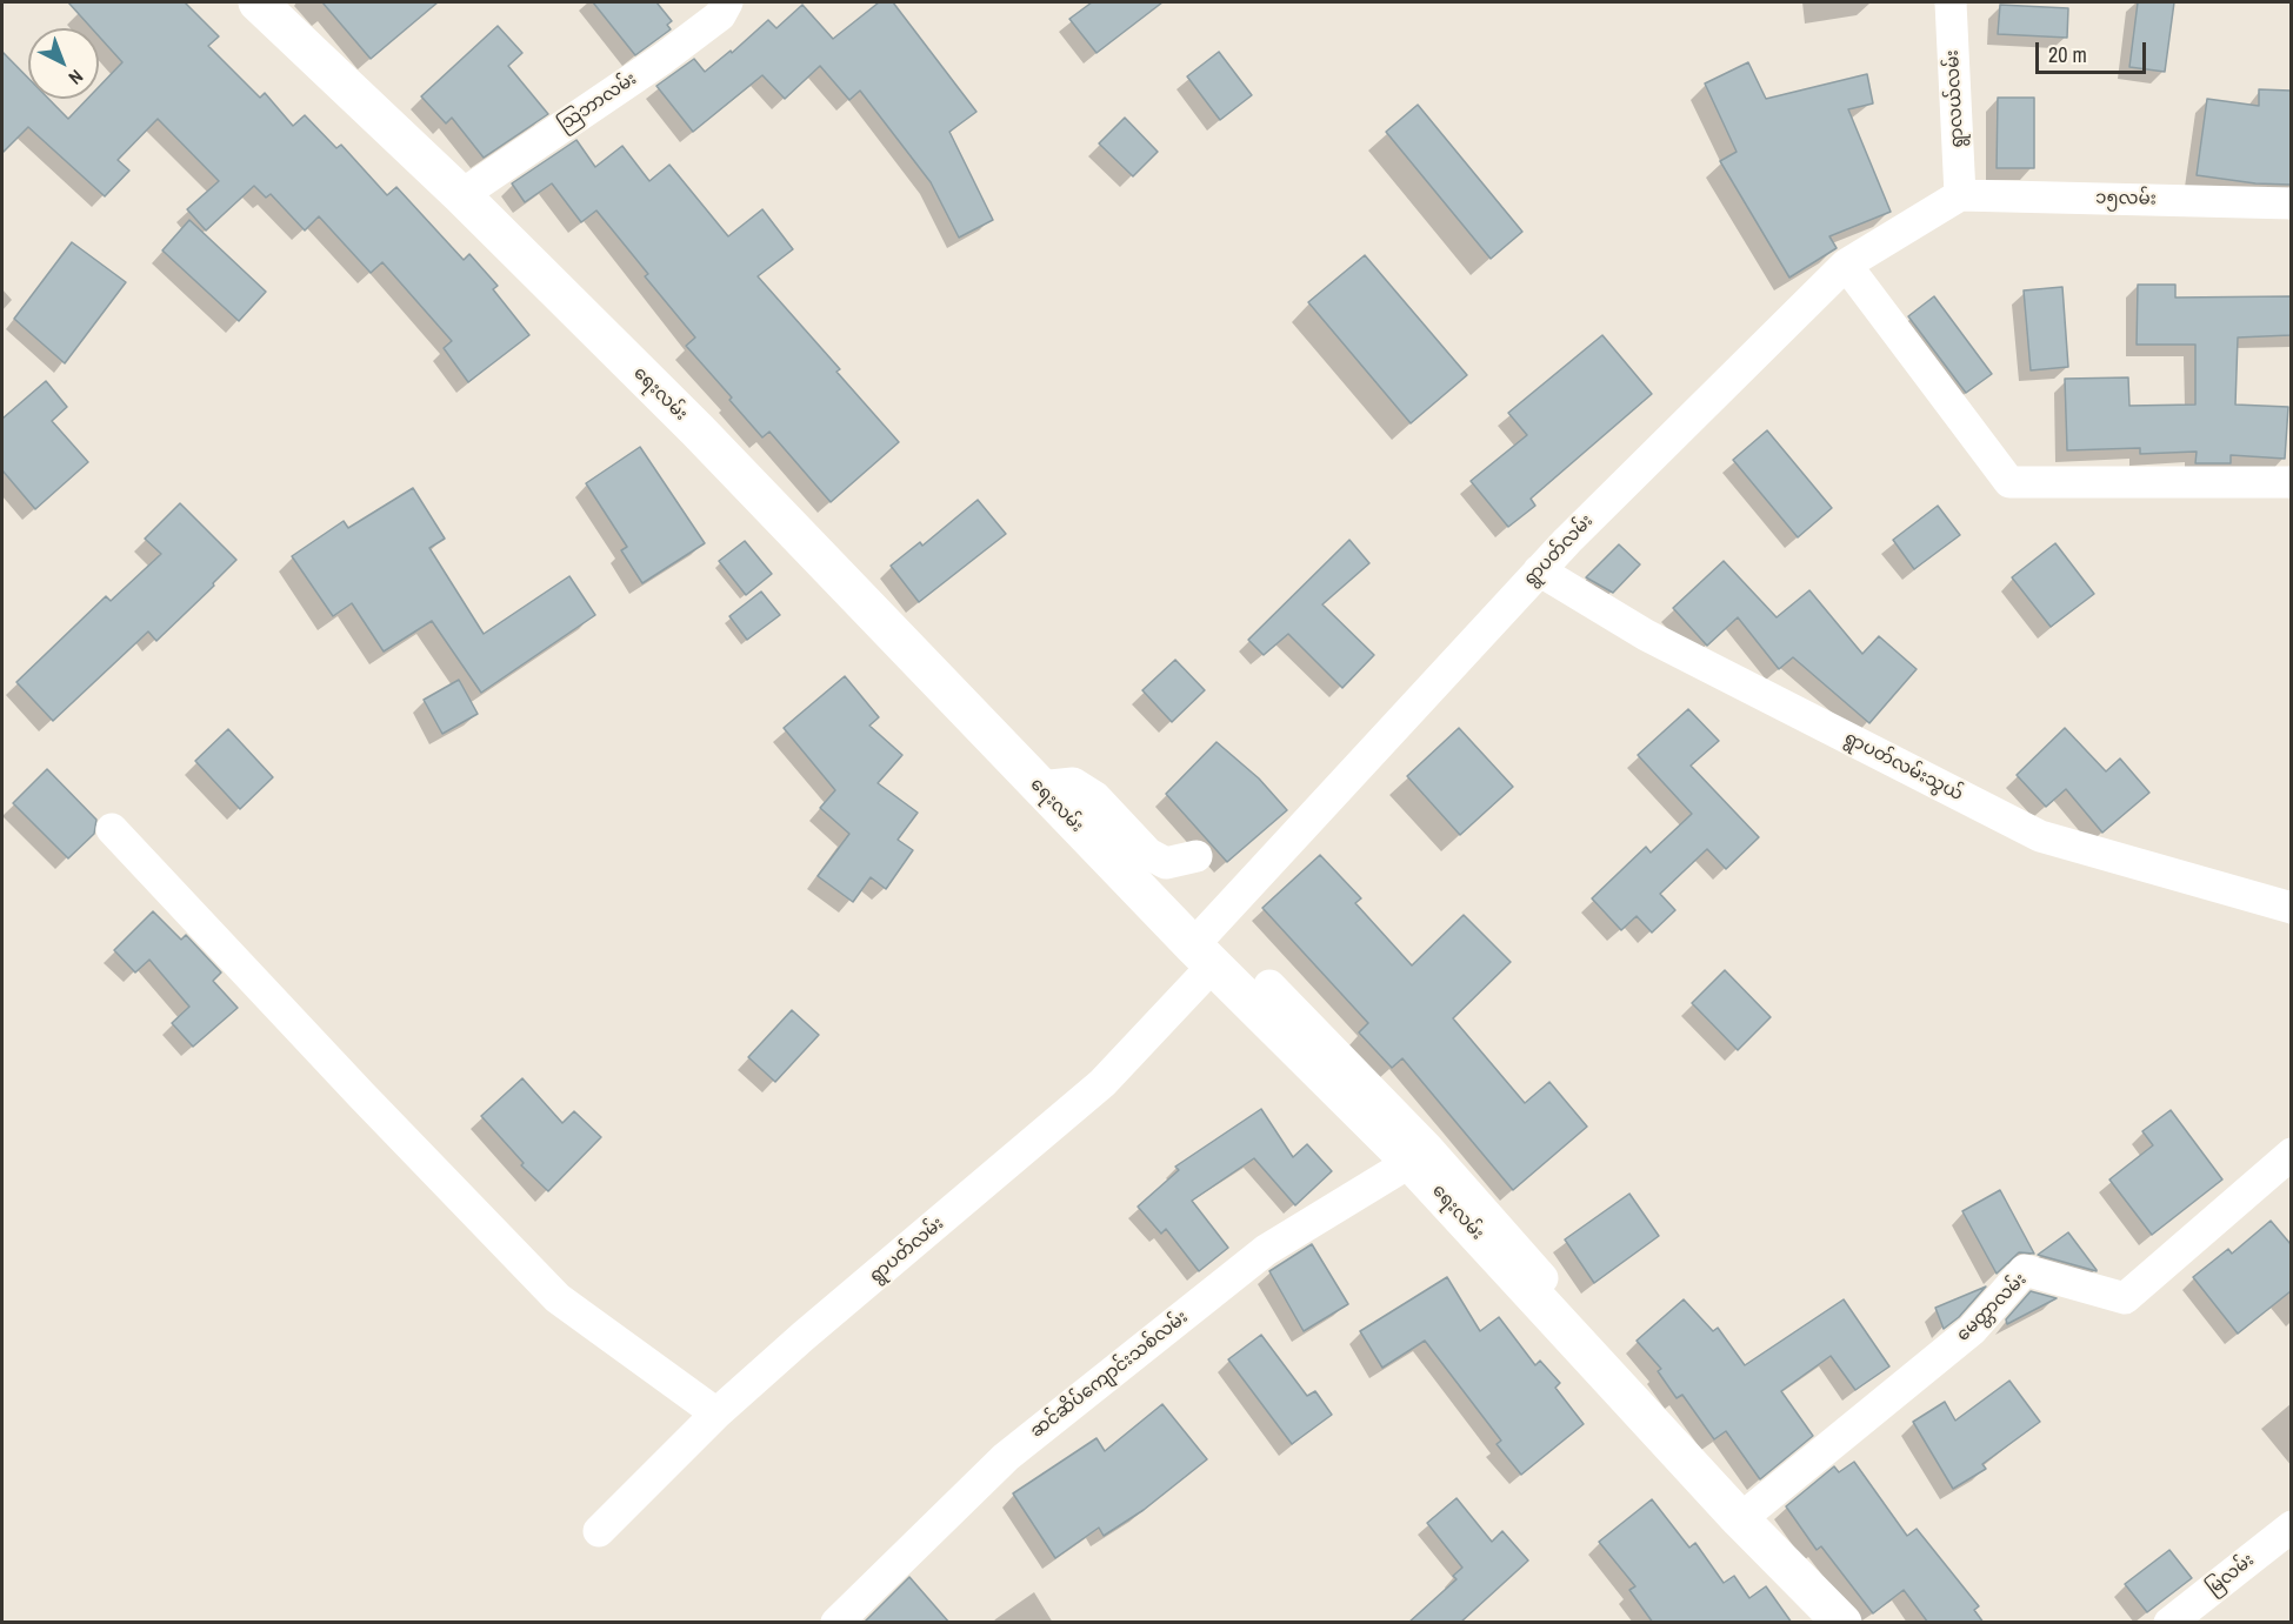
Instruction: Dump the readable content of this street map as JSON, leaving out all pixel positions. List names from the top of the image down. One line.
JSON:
{"streets":{"street":["ရွာလယ်လမ်း","သြဘာလမ်း","၁၅လမ်း","ရေးလမ်း","ရွာပတ်လမ်း","ရွာပတ်လမ်းသွယ်","မေတ္တာလမ်း","ဆင်ဆိပ်ကျောင်းသစ်လမ်း","မြလမ်း"]},"crossings":[["ရွာလယ်လမ်း","၁၅လမ်း"],["ရွာလယ်လမ်း","ရွာပတ်လမ်း"],["သြဘာလမ်း","ရေးလမ်း"],["၁၅လမ်း","ရွာပတ်လမ်း"],["ရေးလမ်း","ရွာပတ်လမ်း"],["ရေးလမ်း","မေတ္တာလမ်း"],["ရေးလမ်း","ဆင်ဆိပ်ကျောင်းသစ်လမ်း"],["ရွာပတ်လမ်း","ရွာပတ်လမ်းသွယ်"]],"scale_bar":"20 m","north":"bottom right"}
